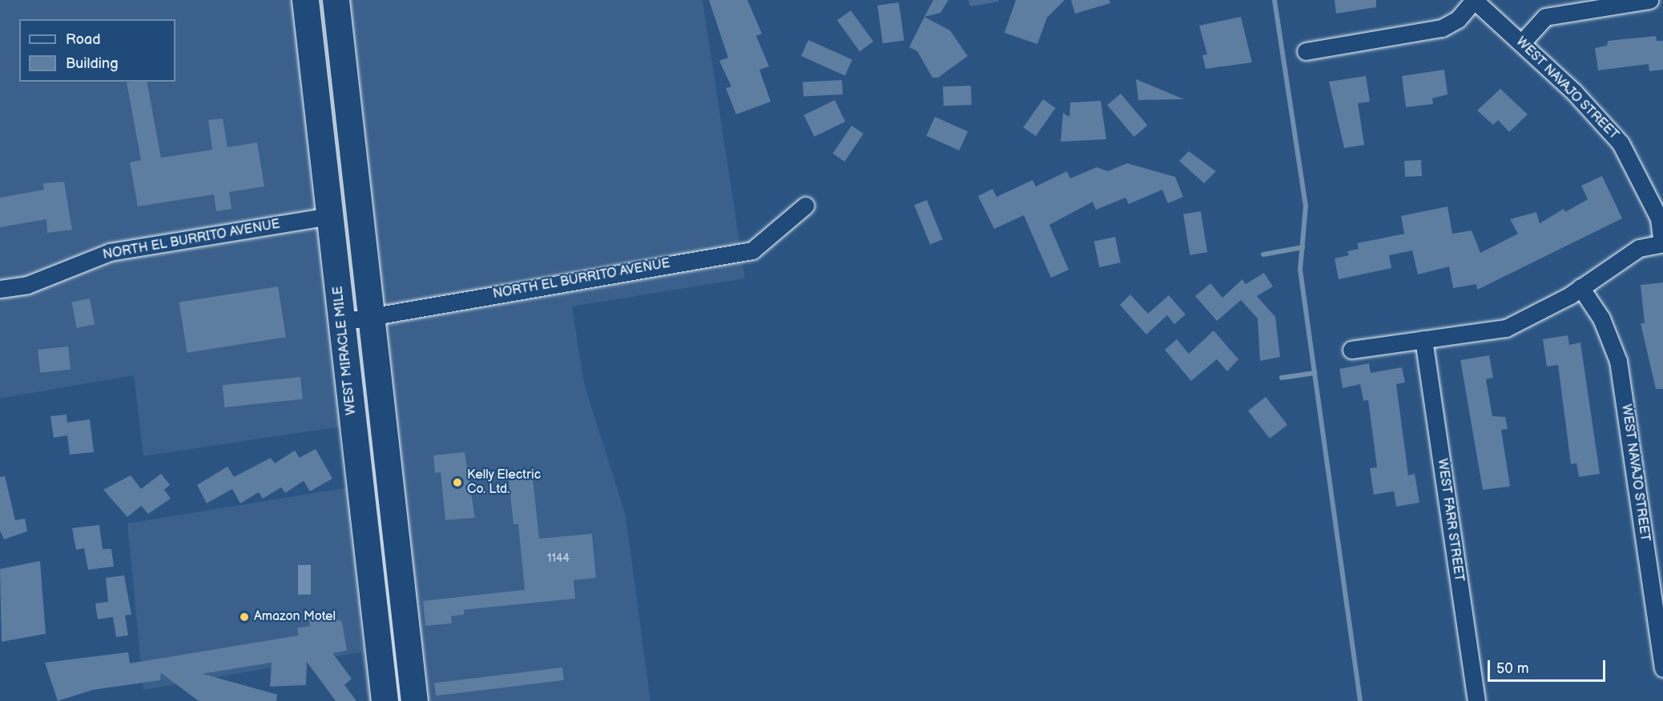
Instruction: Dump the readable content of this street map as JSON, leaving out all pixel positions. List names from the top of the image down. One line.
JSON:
{"streets":{"highway":["WEST MIRACLE MILE"],"street":["WEST NAVAJO STREET","NORTH EL BURRITO AVENUE","WEST FARR STREET"]},"crossings":[["NORTH EL BURRITO AVENUE","WEST MIRACLE MILE"]],"places":["Kelly Electric Co. Ltd.","Amazon Motel"],"house_numbers":["1144"],"legend":["Road","Building"],"scale_bar":"50 m"}
